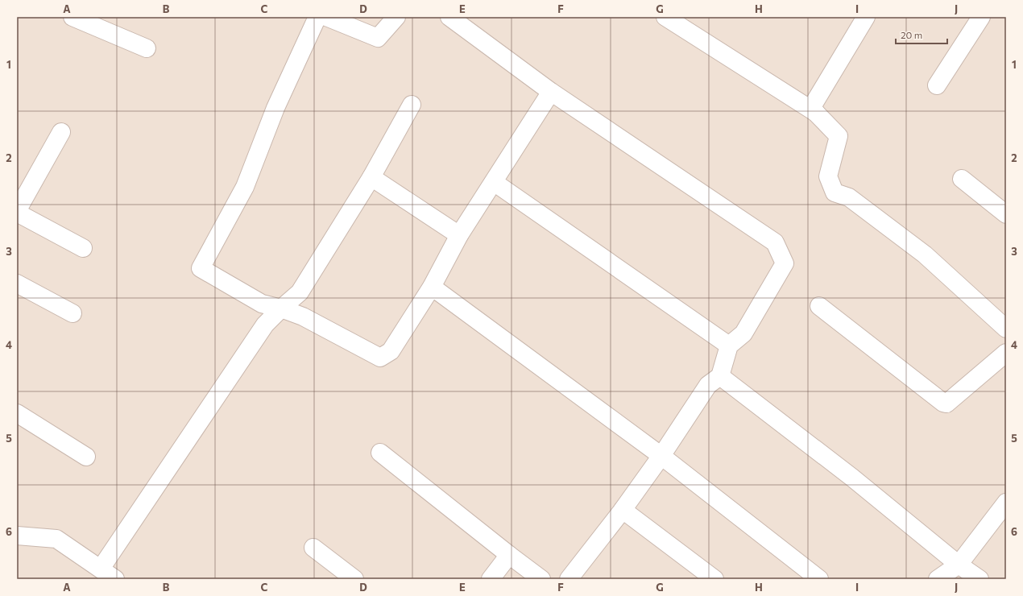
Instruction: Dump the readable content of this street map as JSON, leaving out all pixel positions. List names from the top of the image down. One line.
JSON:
{"scale_bar":"20 m","grid":{"columns":["A","B","C","D","E","F","G","H","I","J"],"rows":["1","2","3","4","5","6"]}}
